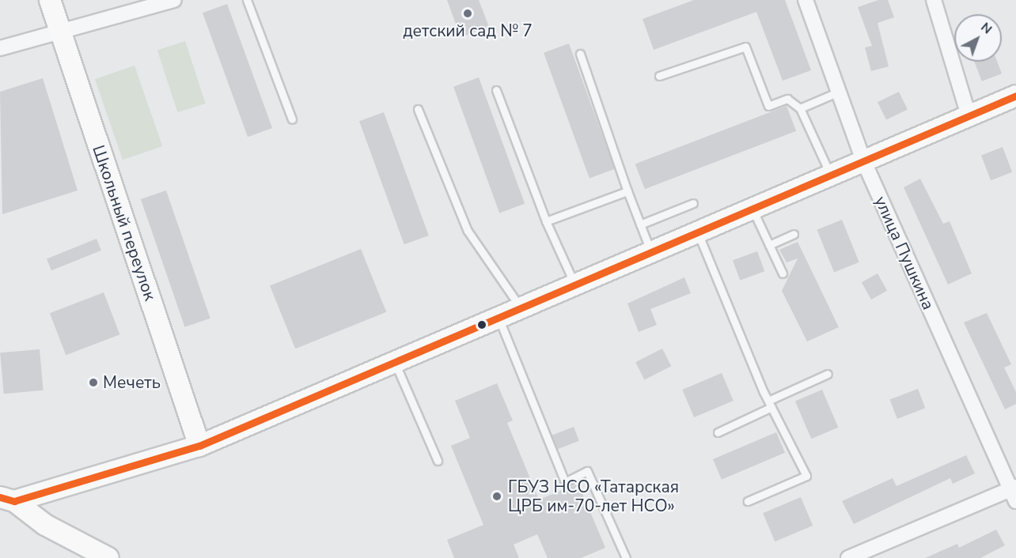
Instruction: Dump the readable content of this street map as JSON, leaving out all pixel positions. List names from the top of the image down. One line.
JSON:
{"streets":{"street":["Школьный переулок","улица Пушкина"]},"places":["детский сад № 7","Мечеть","ГБУЗ НСО «Татарская ЦРБ им-70-лет НСО»"],"north":"top right"}
